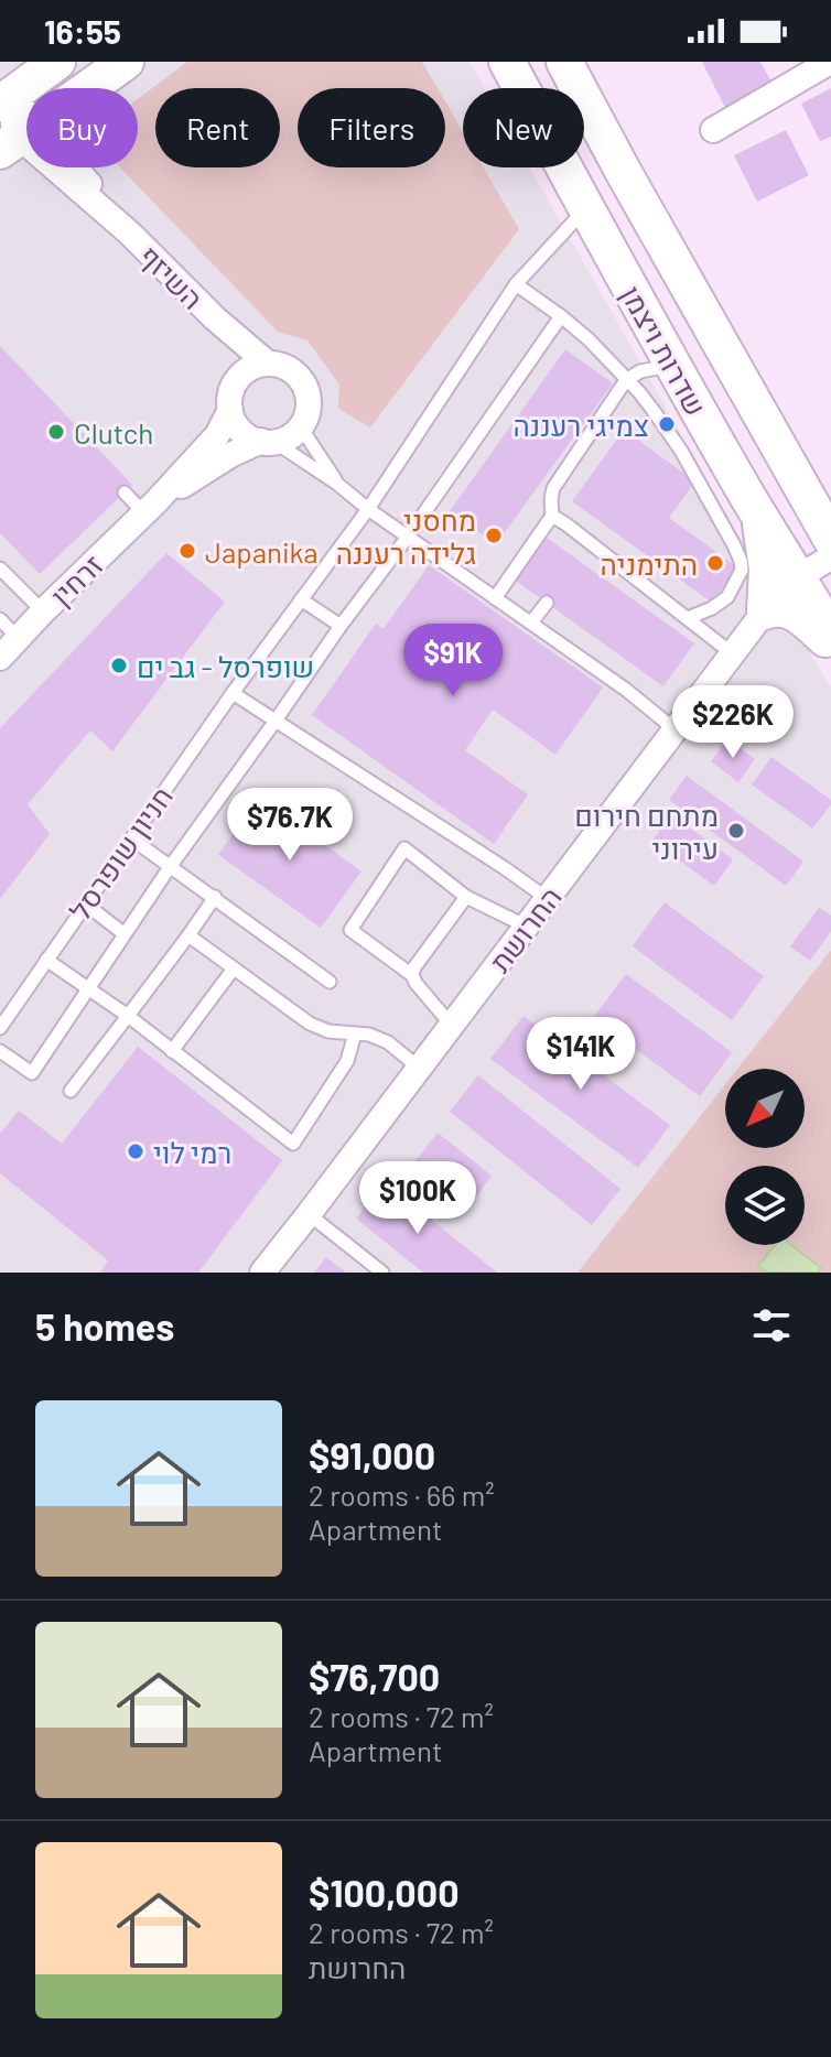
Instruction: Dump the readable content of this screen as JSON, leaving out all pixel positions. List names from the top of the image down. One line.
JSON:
{"streets":{"main road":["שדרות ויצמן"],"street":["השיזף","זרחין","החרושת"],"lane":["חניון שופרסל"]},"crossings":[["השיזף","זרחין"],["שדרות ויצמן","חניון שופרסל"],["שדרות ויצמן","החרושת"]],"places":["צמיגי רעננה","Clutch","מחסני גלידה רעננה","Japanika","התימניה","שופרסל - גב ים","מתחם חירום עירוני","רמי לוי"],"north":"bottom left","page":{"status":"16:55","chip":["Buy","Rent","Filters","New"],"price":["$91K","$226K","$76.7K","$141K","$100K"],"heading":"5 homes","list":[{"name":"$91,000","note":"2 rooms · 66 m² · Apartment"},{"name":"$76,700","note":"2 rooms · 72 m² · Apartment"},{"name":"$100,000","note":"2 rooms · 72 m² · החרושת"}]}}
